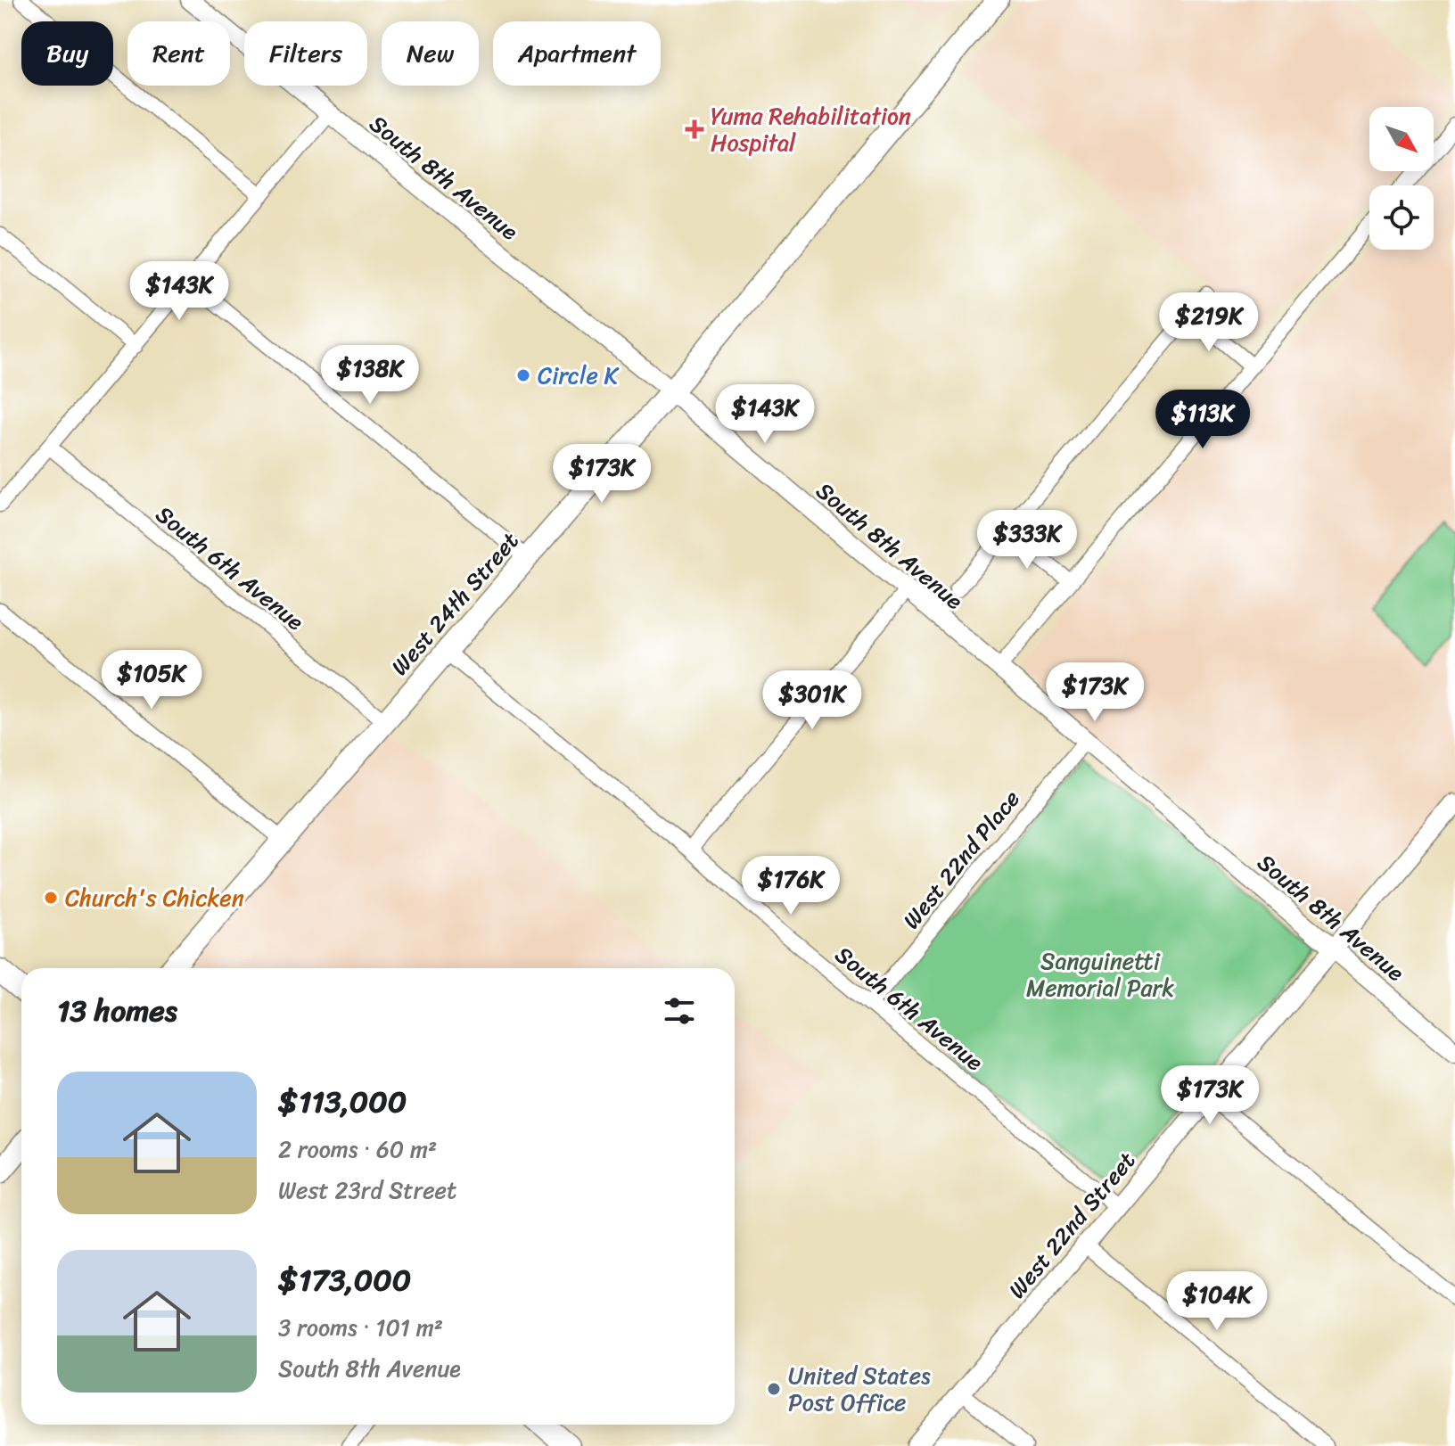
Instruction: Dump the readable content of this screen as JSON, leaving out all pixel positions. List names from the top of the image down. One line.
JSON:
{"streets":{"main road":["West 24th Street"],"street":["South 8th Avenue","South 6th Avenue","West 22nd Place","West 22nd Street"]},"crossings":[["South 8th Avenue","West 24th Street"],["South 8th Avenue","West 22nd Place"],["South 8th Avenue","West 22nd Street"],["South 6th Avenue","West 24th Street"],["South 6th Avenue","West 22nd Place"],["South 6th Avenue","West 22nd Street"]],"parks":["Sanguinetti Memorial Park"],"places":{"health":["Yuma Rehabilitation Hospital"],"other":["Circle K","Church's Chicken","United States Post Office"]},"north":"bottom right","page":{"chip":["Buy","Rent","Filters","New","Apartment"],"price":["$143K","$219K","$138K","$143K","$113K","$173K","$333K","$105K","$173K","$301K","$176K","$173K","$104K"],"heading":"13 homes","list":[{"name":"$113,000","note":"2 rooms · 60 m² · West 23rd Street"},{"name":"$173,000","note":"3 rooms · 101 m² · South 8th Avenue"}]}}
